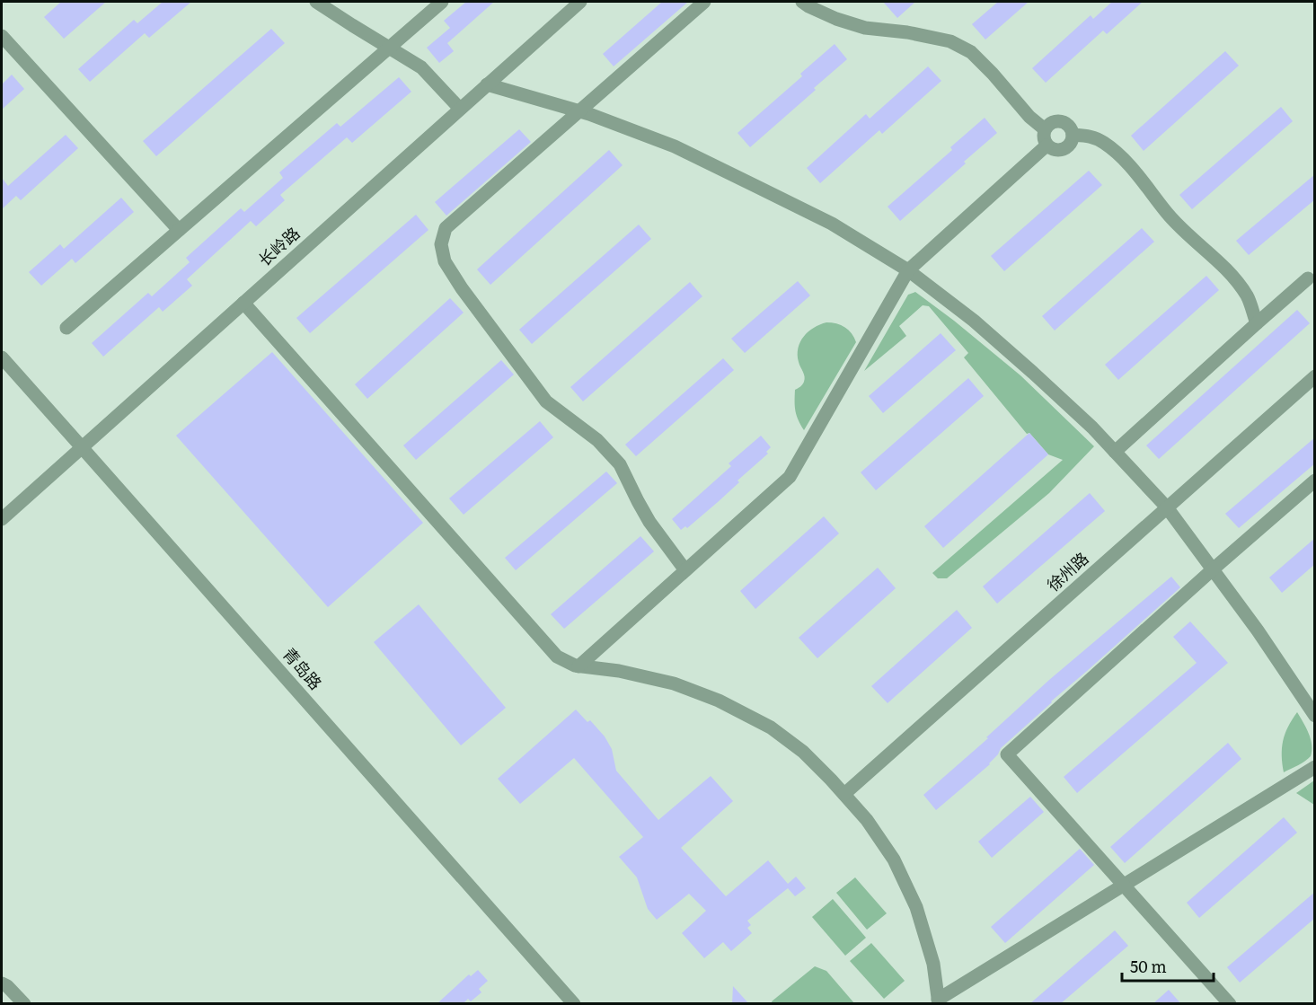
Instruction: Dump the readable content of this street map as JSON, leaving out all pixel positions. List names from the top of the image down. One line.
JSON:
{"streets":{"street":["长岭路","徐州路","青岛路"]},"crossings":[["长岭路","青岛路"]],"scale_bar":"50 m"}
